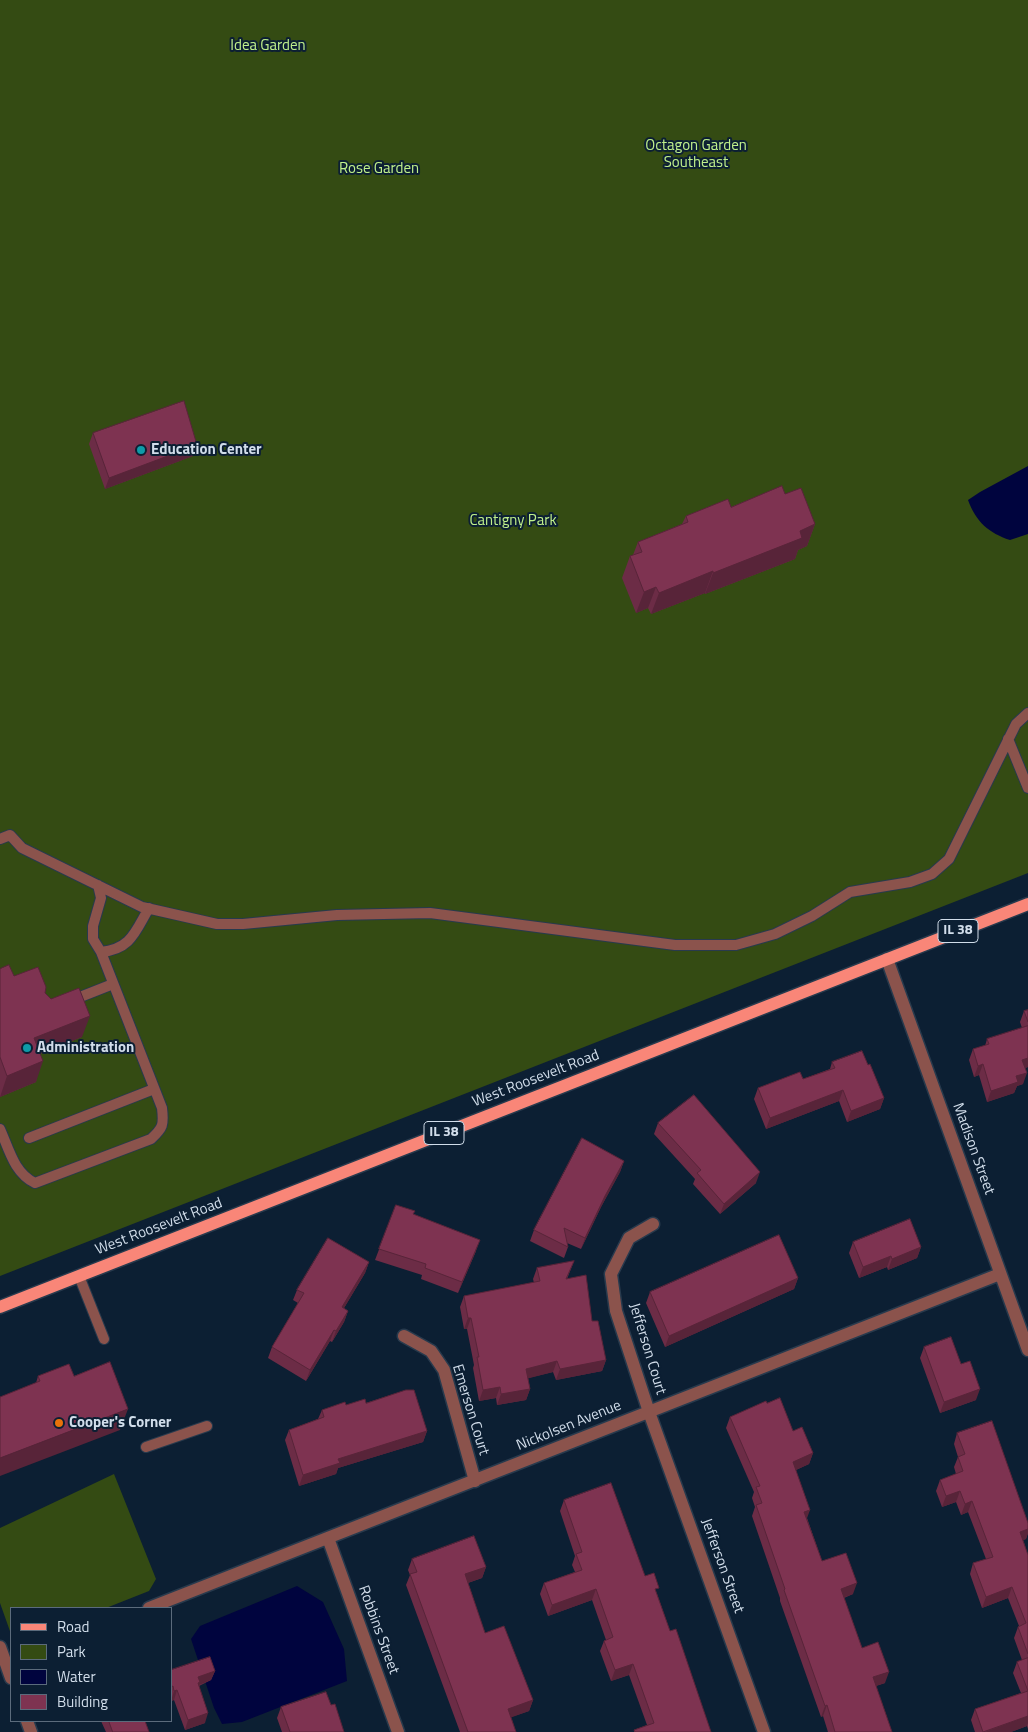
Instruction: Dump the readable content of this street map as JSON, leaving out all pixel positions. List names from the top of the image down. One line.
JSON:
{"streets":{"main road":["IL 38","West Roosevelt Road"],"street":["Madison Street","Jefferson Court","Emerson Court","Nickolsen Avenue","Jefferson Street","Robbins Street"]},"crossings":[["West Roosevelt Road","Madison Street"],["Madison Street","Nickolsen Avenue"],["Jefferson Court","Nickolsen Avenue"],["Jefferson Court","Jefferson Street"],["Emerson Court","Nickolsen Avenue"],["Nickolsen Avenue","Jefferson Street"],["Nickolsen Avenue","Robbins Street"]],"parks":["Idea Garden","Octagon Garden Southeast","Rose Garden","Cantigny Park"],"places":["Education Center","Administration","Cooper's Corner"],"legend":["Road","Park","Water","Building"]}
